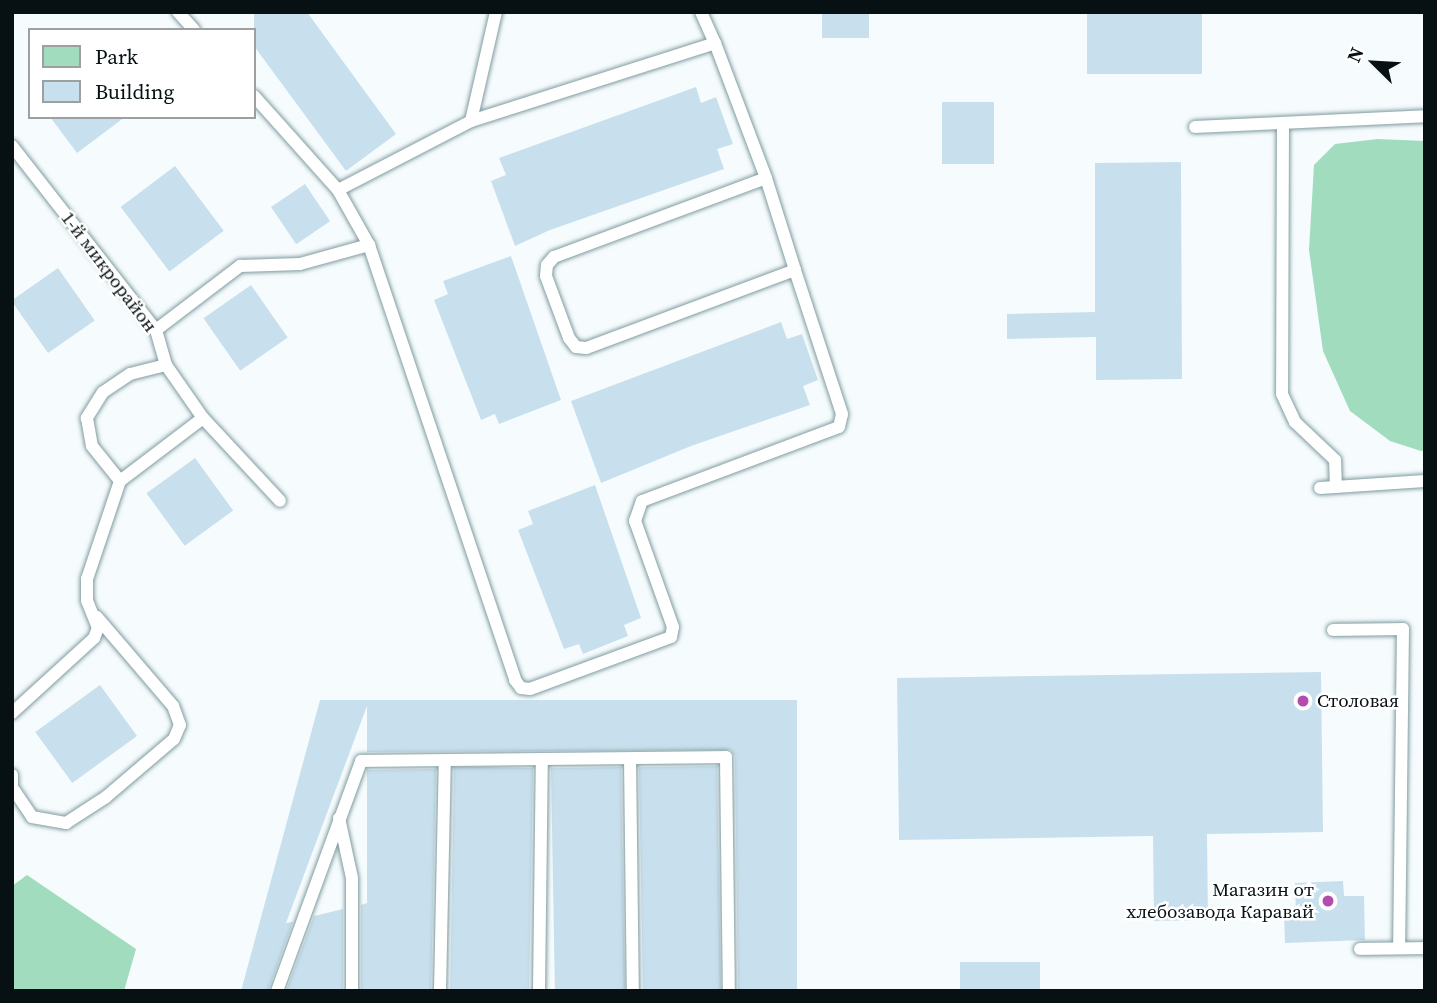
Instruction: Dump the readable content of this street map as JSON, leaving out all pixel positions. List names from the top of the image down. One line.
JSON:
{"streets":{"lane":["1-й микрорайон"]},"places":["Столовая","Магазин от хлебозавода Каравай"],"legend":["Park","Building"],"north":"top left"}
